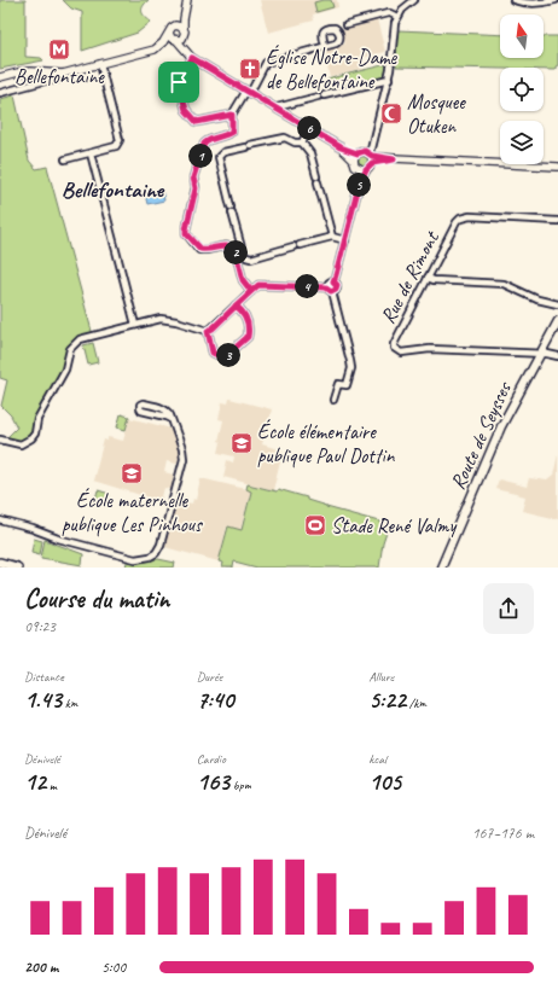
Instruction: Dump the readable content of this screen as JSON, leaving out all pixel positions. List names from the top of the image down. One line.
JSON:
{"streets":{"main road":["Route de Seysses"],"street":["Rue de Rimont"]},"crossings":[["Rue de Rimont","Route de Seysses"]],"districts":["Bellefontaine"],"places":{"metro station":["Bellefontaine"],"church":["Église Notre-Dame de Bellefontaine"],"mosque":["Mosquee Otuken"],"school or university":["École élémentaire publique Paul Dottin","École maternelle publique Les Pinhous"],"sports":["Stade René Valmy"]},"north":"top","page":{"pins":["6","1","5","2","4","3"],"heading":["Course du matin","09:23"],"stats":[["Distance","1.43 km"],["Durée","7:40"],["Allure","5:22 /km"],["Dénivelé","12 m"],["Cardio","163 bpm"],["kcal","105"]],"chart":["Dénivelé","167–176 m"],"list":[{"name":"200 m","note":"5:00"}]}}
